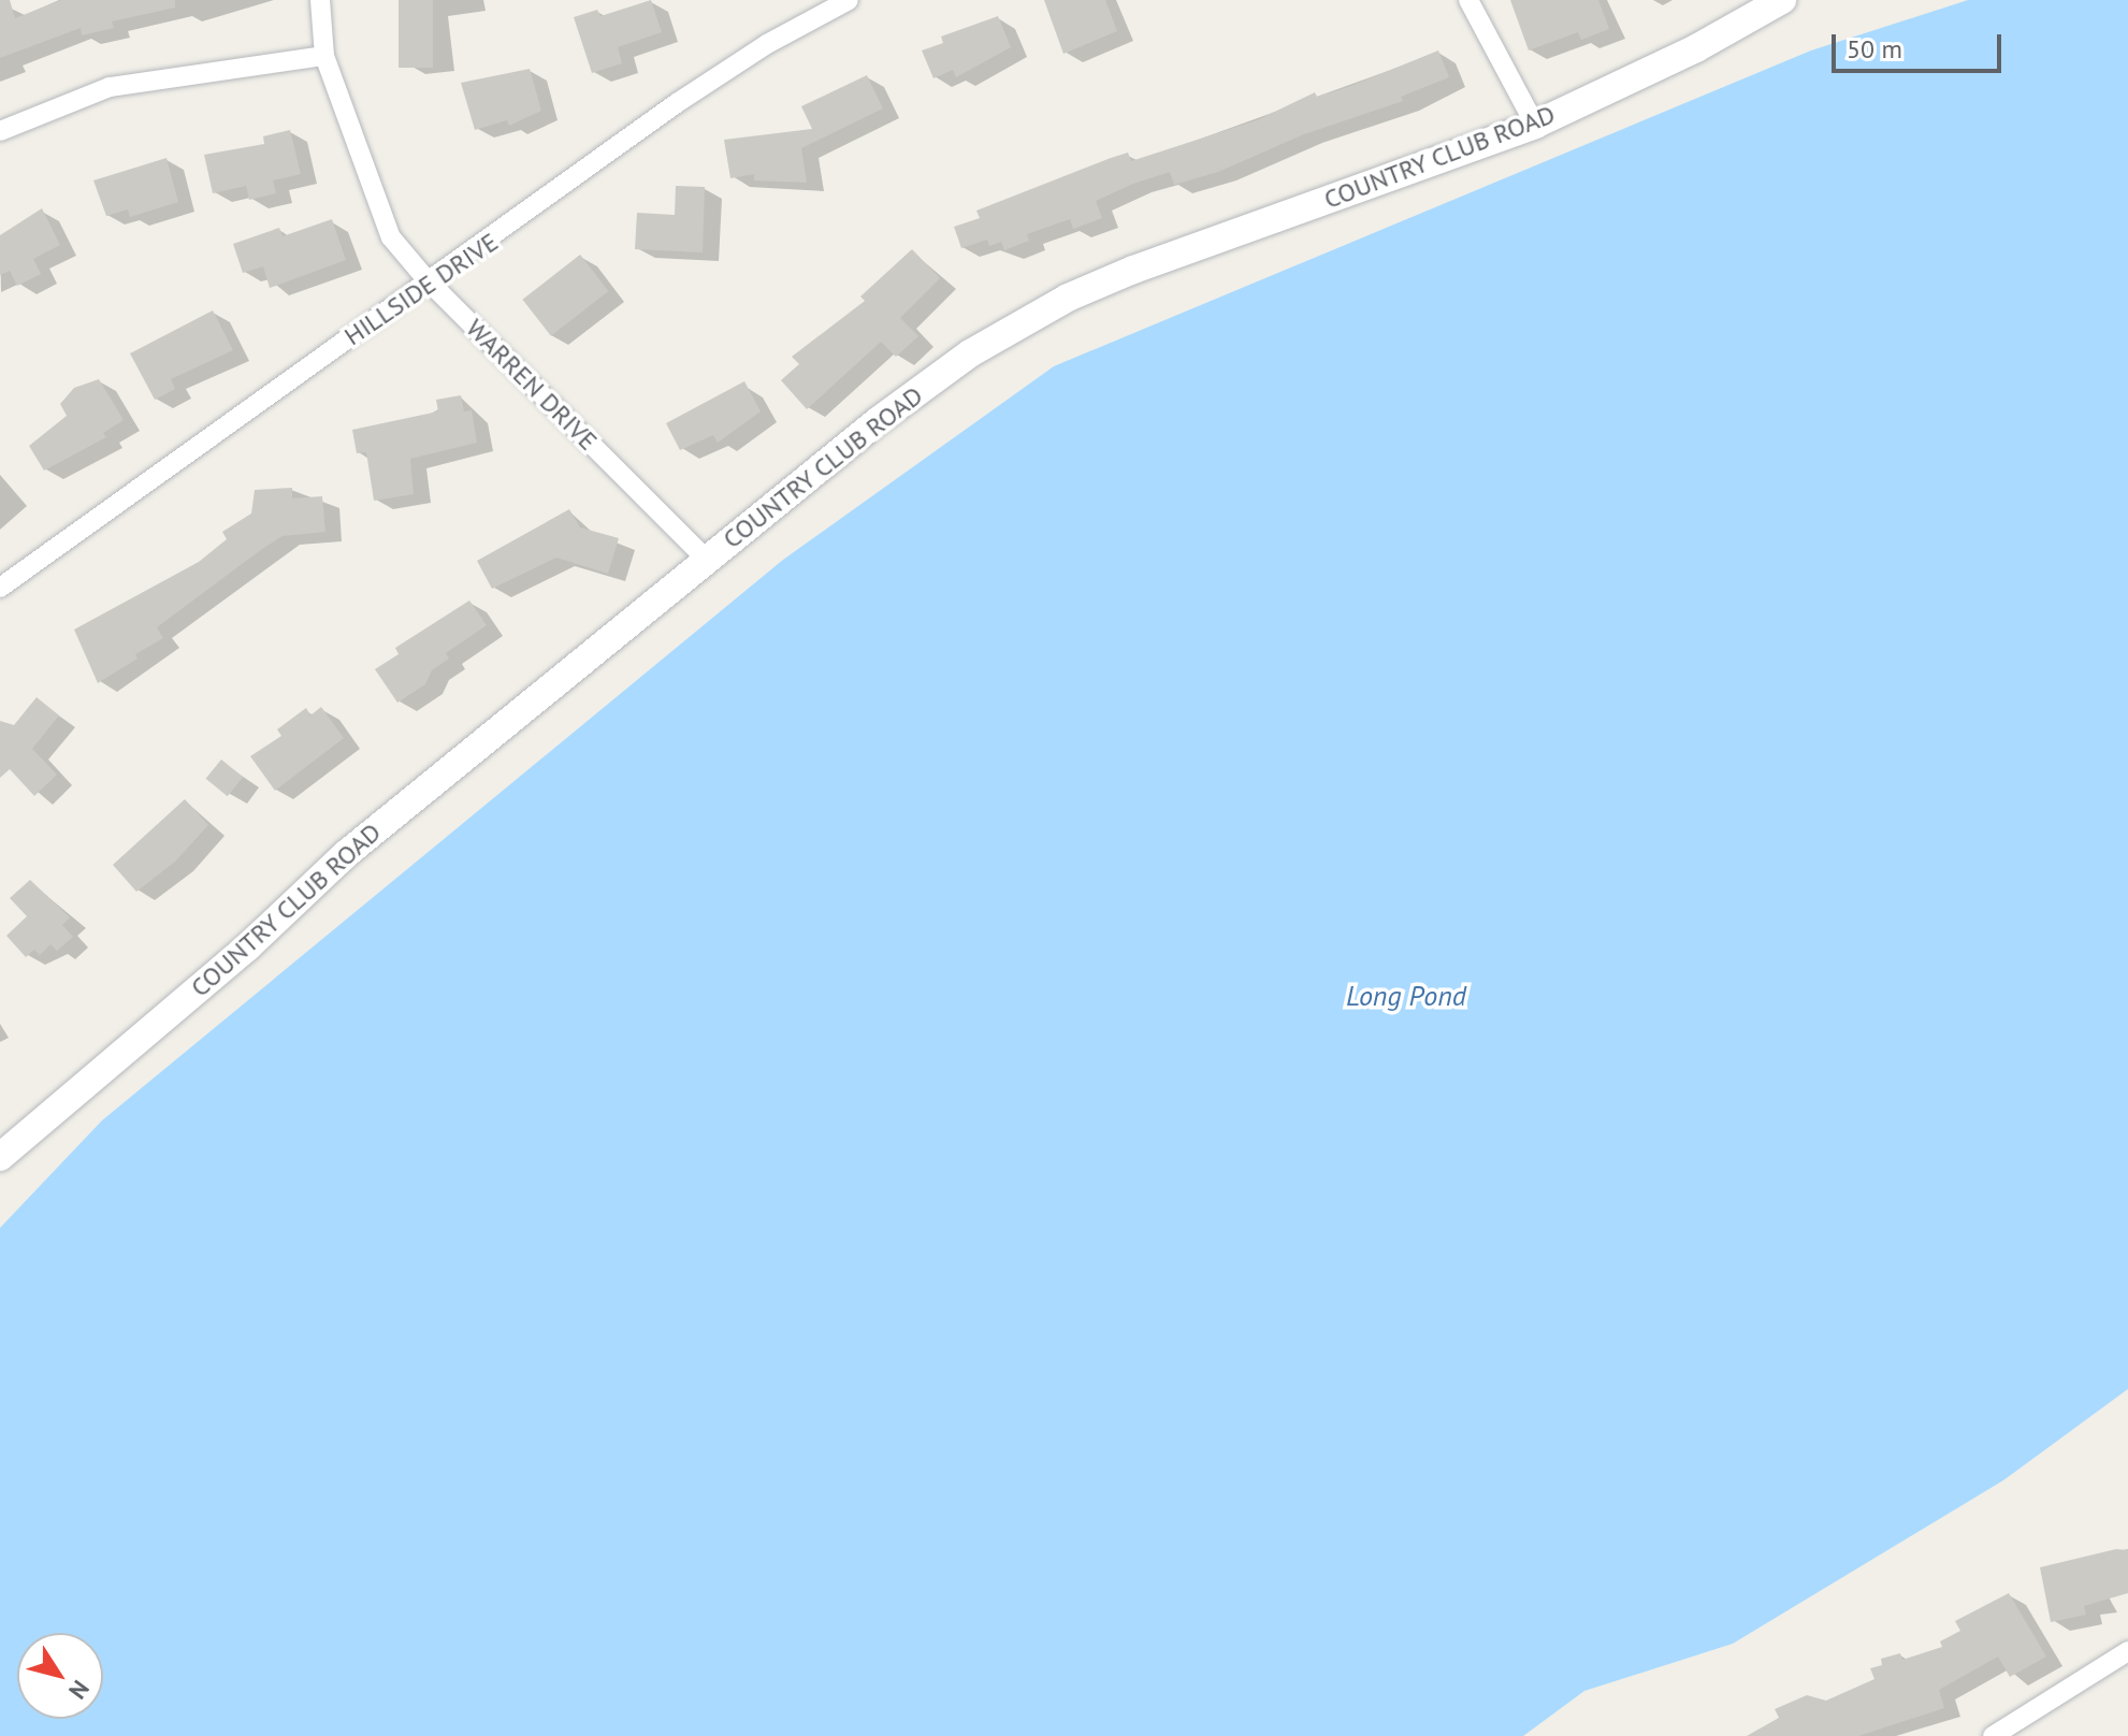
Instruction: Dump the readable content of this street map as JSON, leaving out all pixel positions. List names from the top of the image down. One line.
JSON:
{"streets":{"street":["COUNTRY CLUB ROAD","HILLSIDE DRIVE","WARREN DRIVE"]},"crossings":[["COUNTRY CLUB ROAD","WARREN DRIVE"],["HILLSIDE DRIVE","WARREN DRIVE"]],"water":["Long Pond"],"scale_bar":"50 m","north":"bottom right"}
